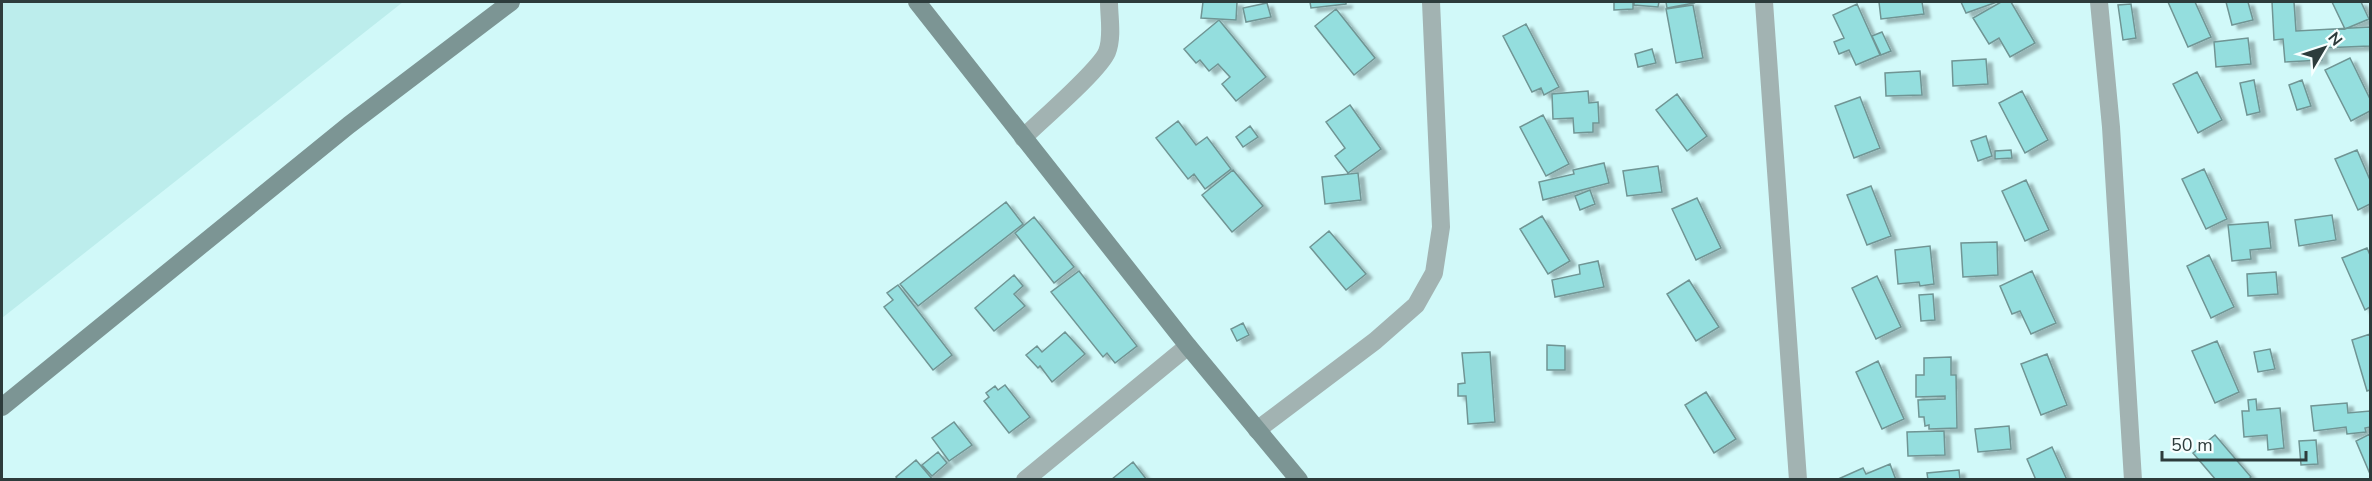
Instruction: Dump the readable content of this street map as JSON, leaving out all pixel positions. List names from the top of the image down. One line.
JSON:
{"scale_bar":"50 m","north":"top right"}
